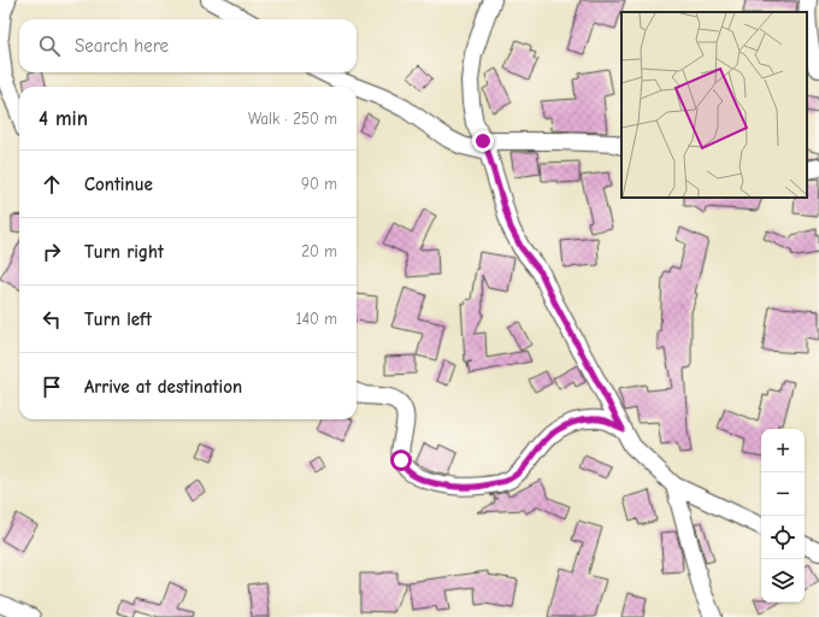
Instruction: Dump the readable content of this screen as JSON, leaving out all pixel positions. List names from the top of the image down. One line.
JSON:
{"page":{"search":"Search here","heading":["4 min","Walk · 250 m"],"list":[["Continue","90 m"],["Turn right","20 m"],["Turn left","140 m"],"Arrive at destination"],"map_buttons":["+","−"]}}
